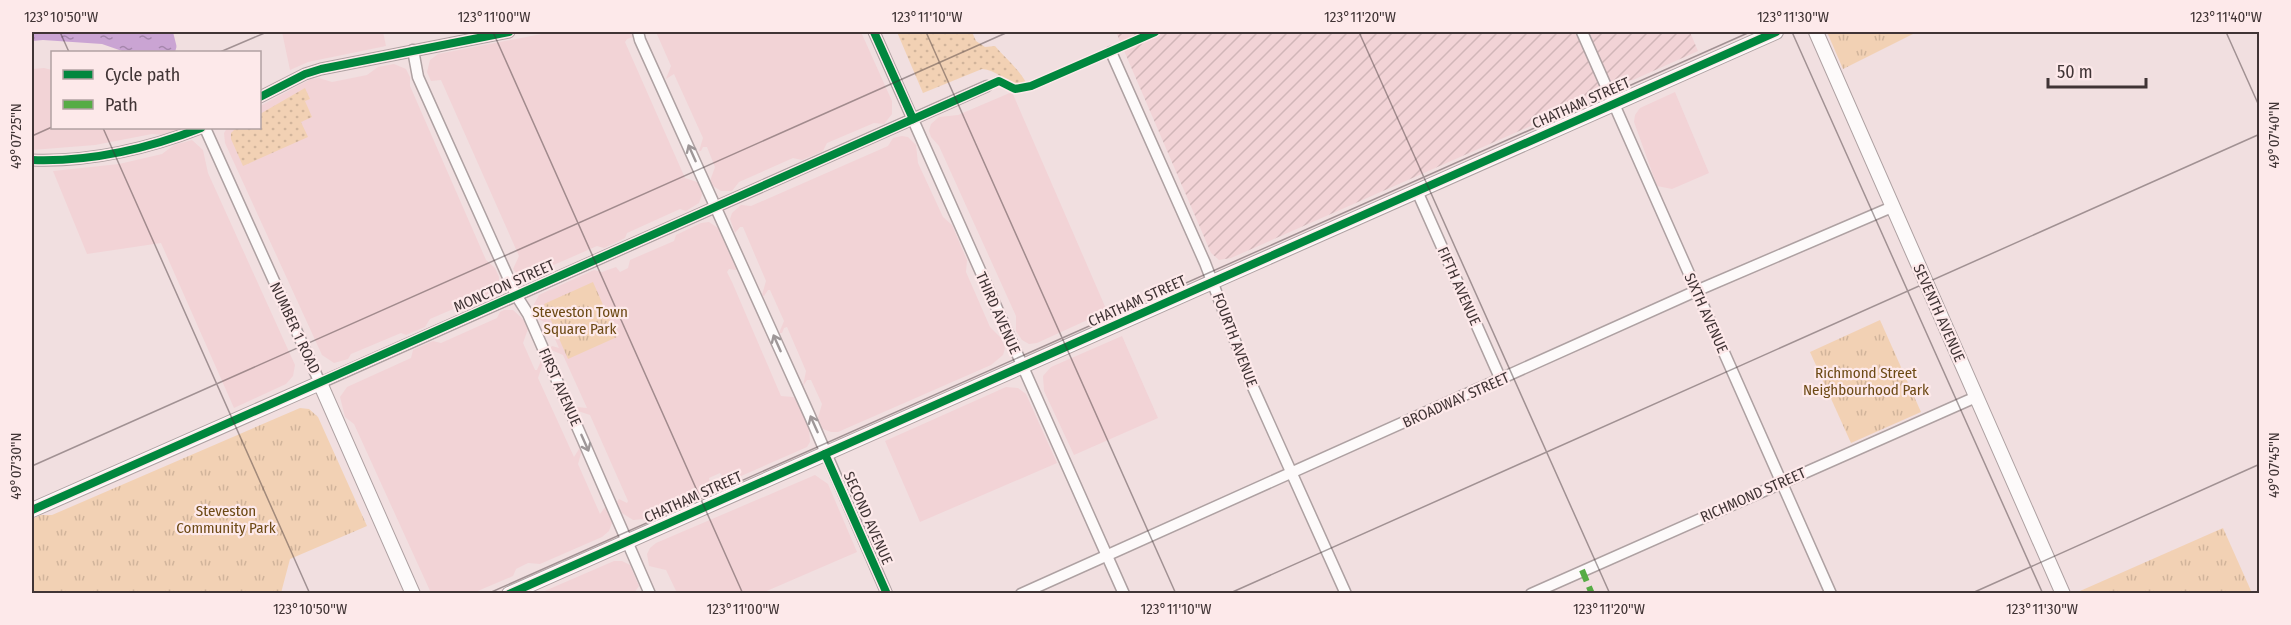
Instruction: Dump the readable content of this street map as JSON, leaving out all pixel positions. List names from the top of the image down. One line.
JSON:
{"streets":{"street":["CHATHAM STREET","MONCTON STREET","FIFTH AVENUE","THIRD AVENUE","SIXTH AVENUE","SEVENTH AVENUE","NUMBER 1 ROAD","FOURTH AVENUE","FIRST AVENUE","BROADWAY STREET","RICHMOND STREET","SECOND AVENUE"]},"crossings":[["CHATHAM STREET","FIFTH AVENUE"],["CHATHAM STREET","THIRD AVENUE"],["CHATHAM STREET","SIXTH AVENUE"],["CHATHAM STREET","FOURTH AVENUE"],["CHATHAM STREET","FIRST AVENUE"],["CHATHAM STREET","SECOND AVENUE"],["MONCTON STREET","THIRD AVENUE"],["MONCTON STREET","NUMBER 1 ROAD"],["MONCTON STREET","FIRST AVENUE"],["MONCTON STREET","SECOND AVENUE"],["FIFTH AVENUE","BROADWAY STREET"],["THIRD AVENUE","BROADWAY STREET"],["SIXTH AVENUE","BROADWAY STREET"],["SIXTH AVENUE","RICHMOND STREET"],["SEVENTH AVENUE","BROADWAY STREET"],["SEVENTH AVENUE","RICHMOND STREET"],["FOURTH AVENUE","BROADWAY STREET"]],"one_way":["FIRST AVENUE","SECOND AVENUE"],"parks":["Steveston Town Square Park","Richmond Street Neighbourhood Park","Steveston Community Park"],"legend":["Cycle path","Path"],"scale_bar":"50 m","coordinates":["123°10'50\"W","123°11'00\"W","123°11'10\"W","123°11'20\"W","123°11'30\"W","123°11'40\"W","49°07'40\"N","49°07'25\"N","49°07'45\"N","49°07'30\"N"]}
